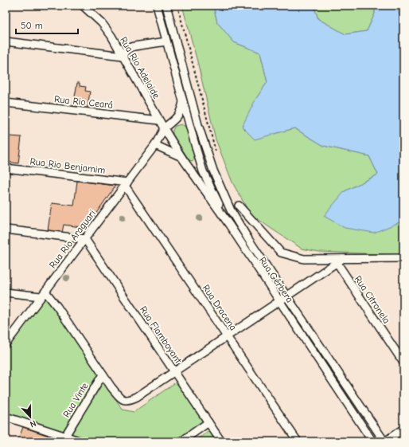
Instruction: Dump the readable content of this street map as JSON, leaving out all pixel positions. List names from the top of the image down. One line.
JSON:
{"streets":{"street":["Rua Rio Adelaide","Rua Rio Ceará","Rua Rio Benjamim","Rua Rio Araguari","Rua Gérbera","Rua Citronela","Rua Dracena","Rua Flamboyant","Rua Vinte"]},"crossings":[["Rua Rio Adelaide","Rua Rio Ceará"],["Rua Rio Adelaide","Rua Gérbera"],["Rua Rio Benjamim","Rua Rio Araguari"],["Rua Rio Benjamim","Rua Dracena"],["Rua Rio Araguari","Rua Dracena"],["Rua Rio Araguari","Rua Flamboyant"]],"scale_bar":"50 m","north":"bottom"}
